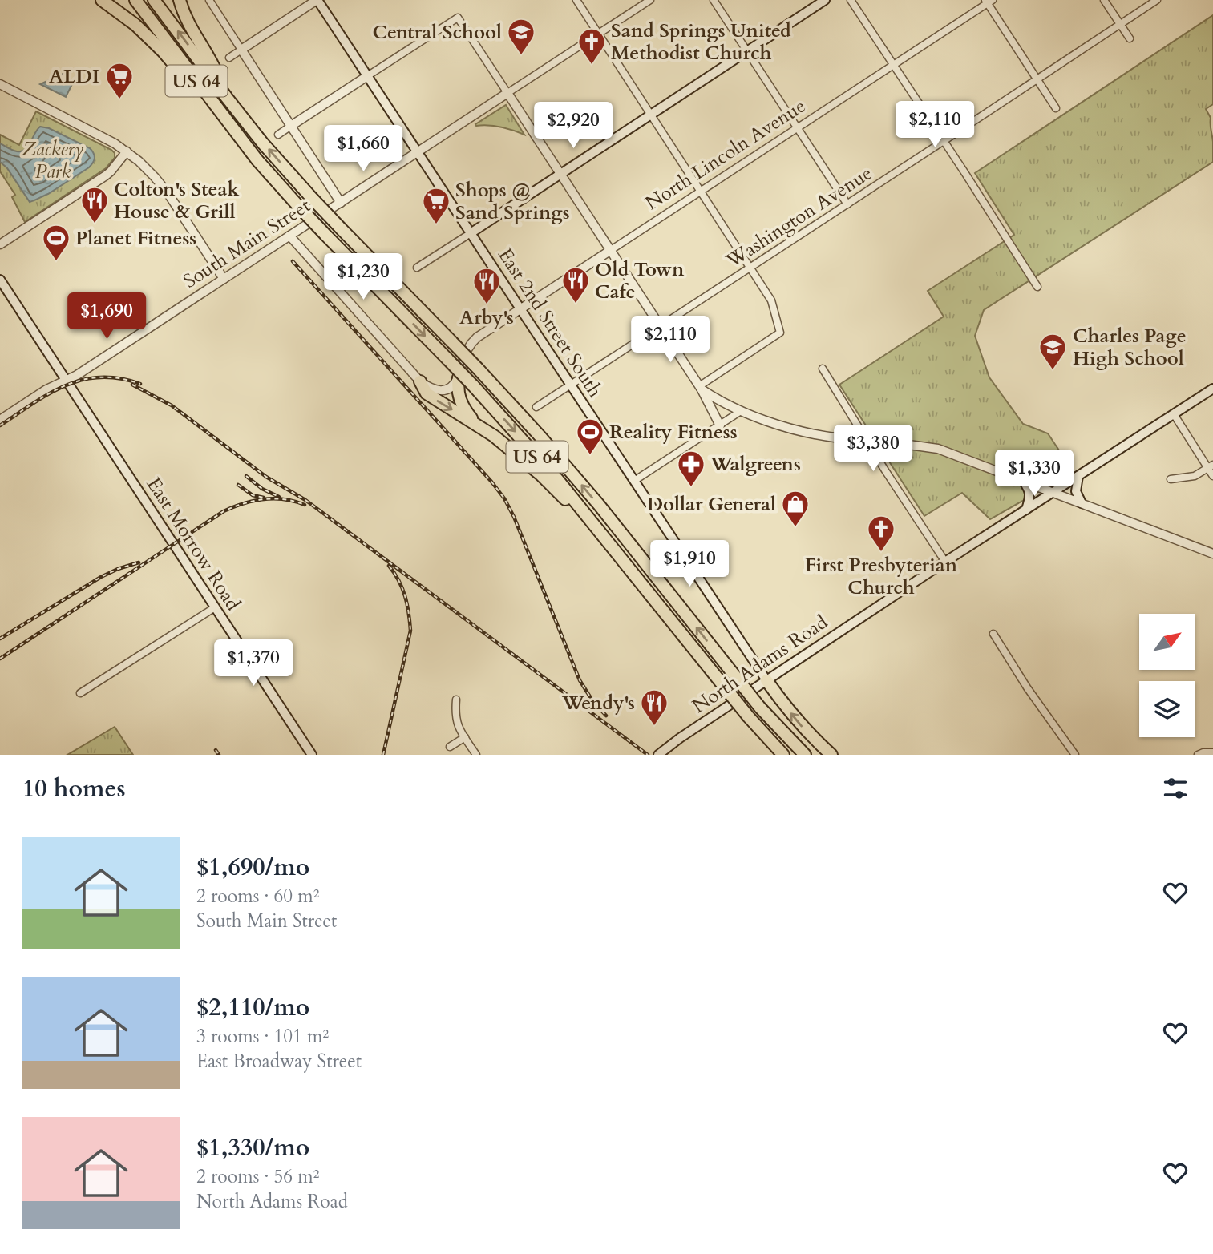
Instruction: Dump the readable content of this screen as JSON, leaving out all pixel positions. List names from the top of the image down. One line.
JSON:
{"streets":{"highway":["US 64"],"main road":["East 2nd Street South","East Morrow Road","North Adams Road"],"street":["North Lincoln Avenue","Washington Avenue","South Main Street"]},"crossings":[["North Lincoln Avenue","East 2nd Street South"],["Washington Avenue","East 2nd Street South"],["South Main Street","East 2nd Street South"],["South Main Street","East Morrow Road"],["East 2nd Street South","North Adams Road"]],"parks":["Zackery Park"],"places":{"school or university":["Central School","Charles Page High School"],"church":["Sand Springs United Methodist Church","First Presbyterian Church"],"supermarket":["ALDI","Shops @ Sand Springs"],"restaurant":["Colton's Steak House & Grill","Old Town Cafe","Arby's","Wendy's"],"sports":["Planet Fitness","Reality Fitness"],"pharmacy":["Walgreens"],"shop":["Dollar General"]},"north":"top right","page":{"price":["$2,110","$2,920","$1,660","$1,230","$1,690","$2,110","$3,380","$1,330","$1,910","$1,370"],"heading":"10 homes","list":[{"name":"$1,690/mo","note":"2 rooms · 60 m² · South Main Street"},{"name":"$2,110/mo","note":"3 rooms · 101 m² · East Broadway Street"},{"name":"$1,330/mo","note":"2 rooms · 56 m² · North Adams Road"}]}}
